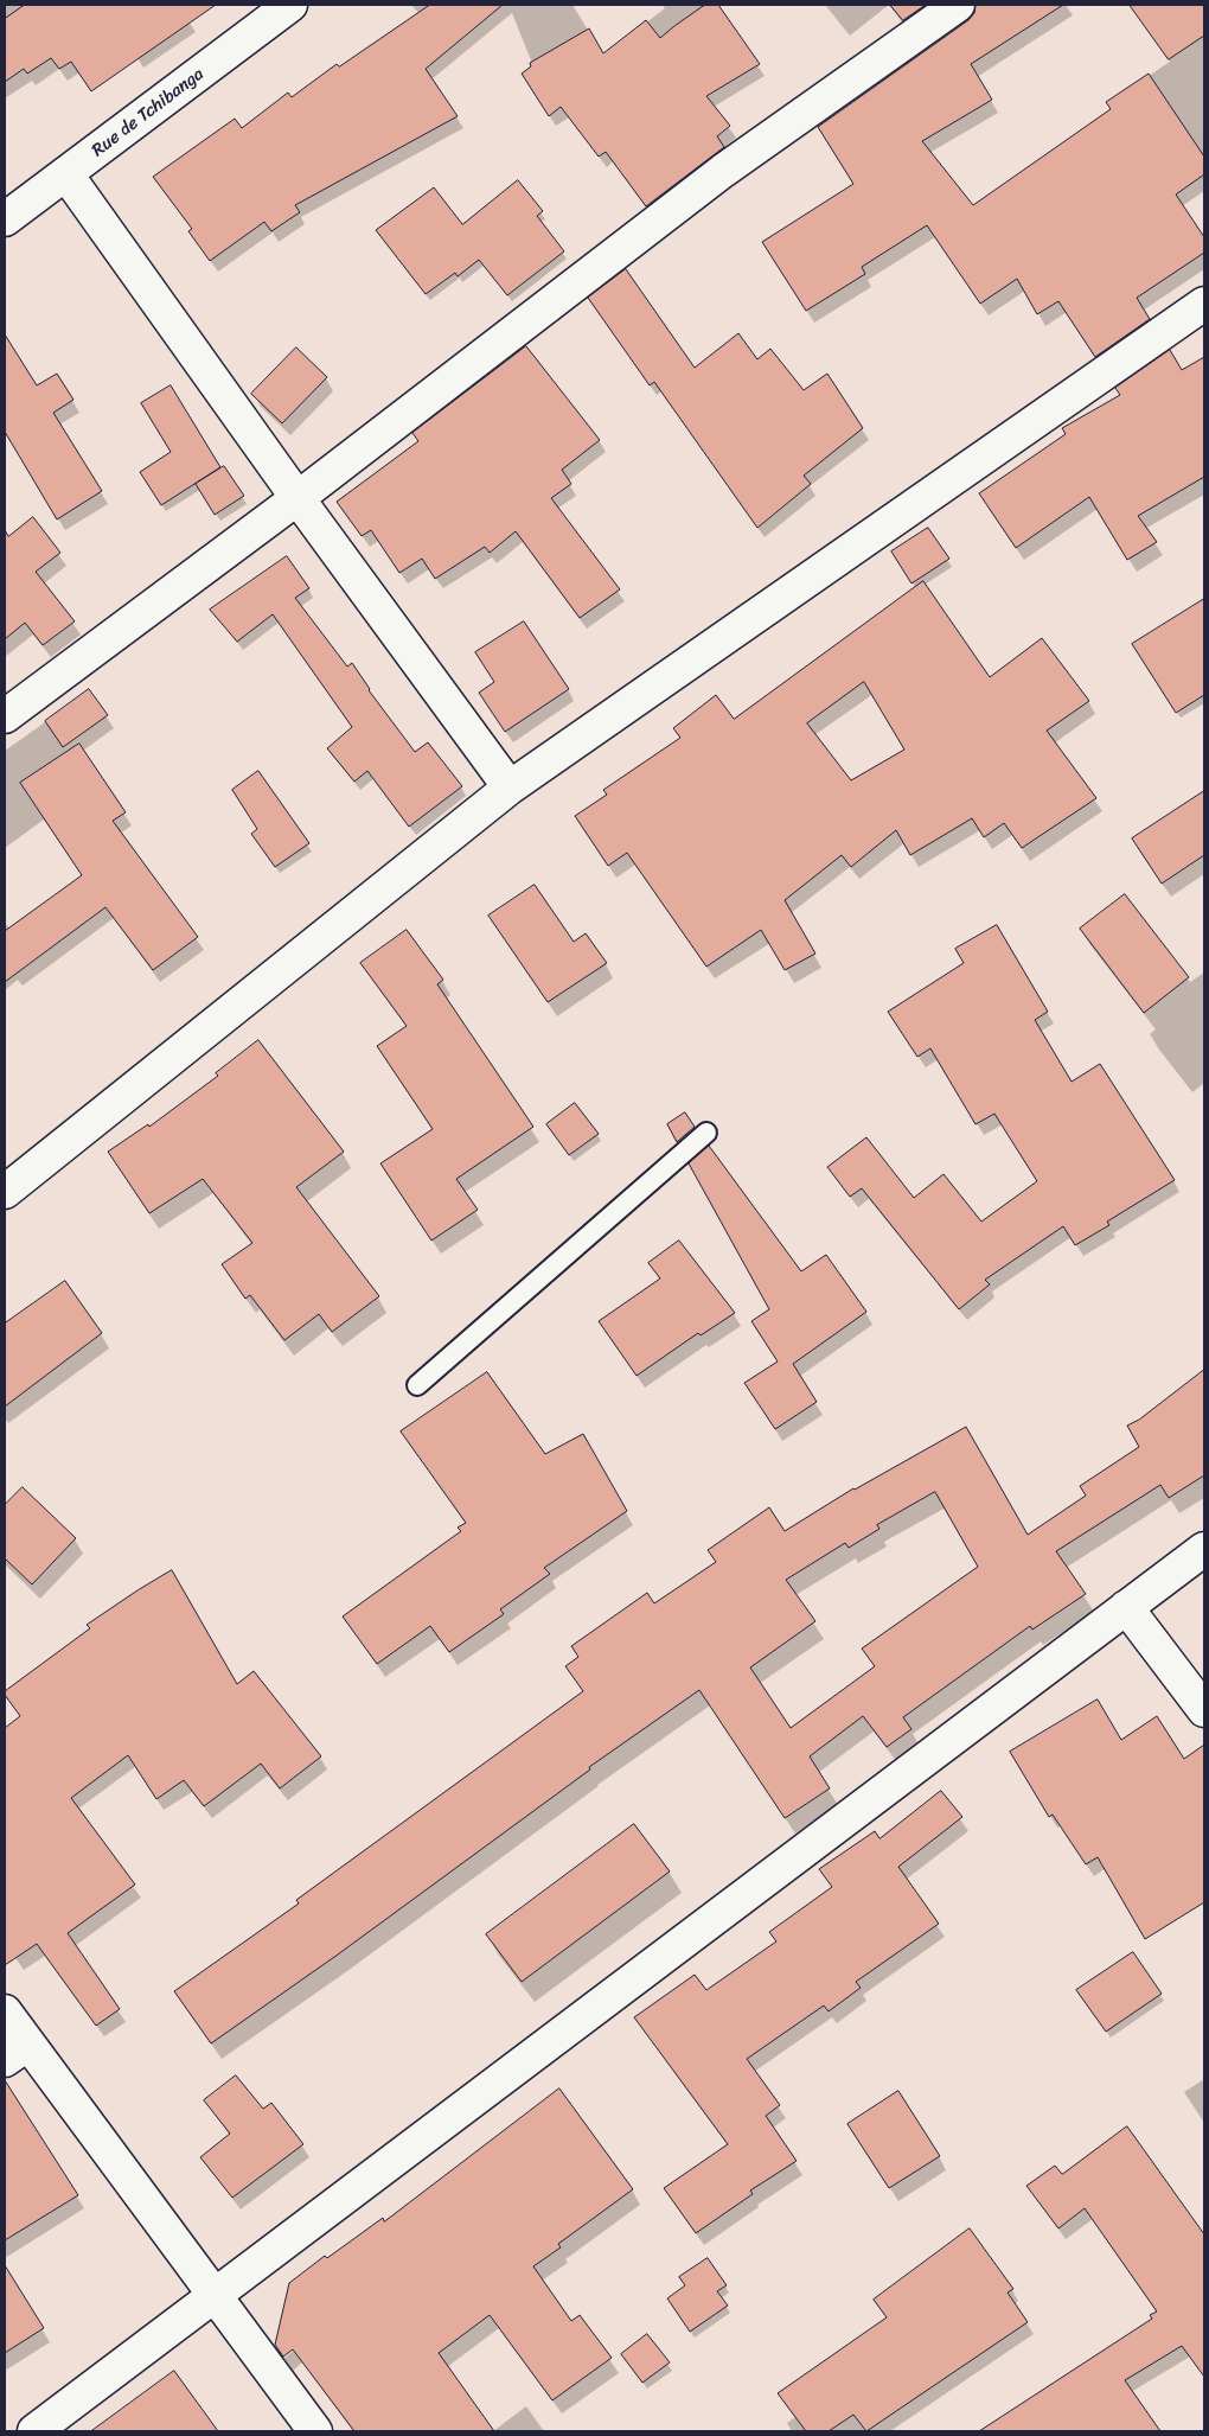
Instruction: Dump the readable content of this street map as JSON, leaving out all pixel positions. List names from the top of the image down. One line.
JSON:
{"streets":{"street":["Rue de Tchibanga"]}}
